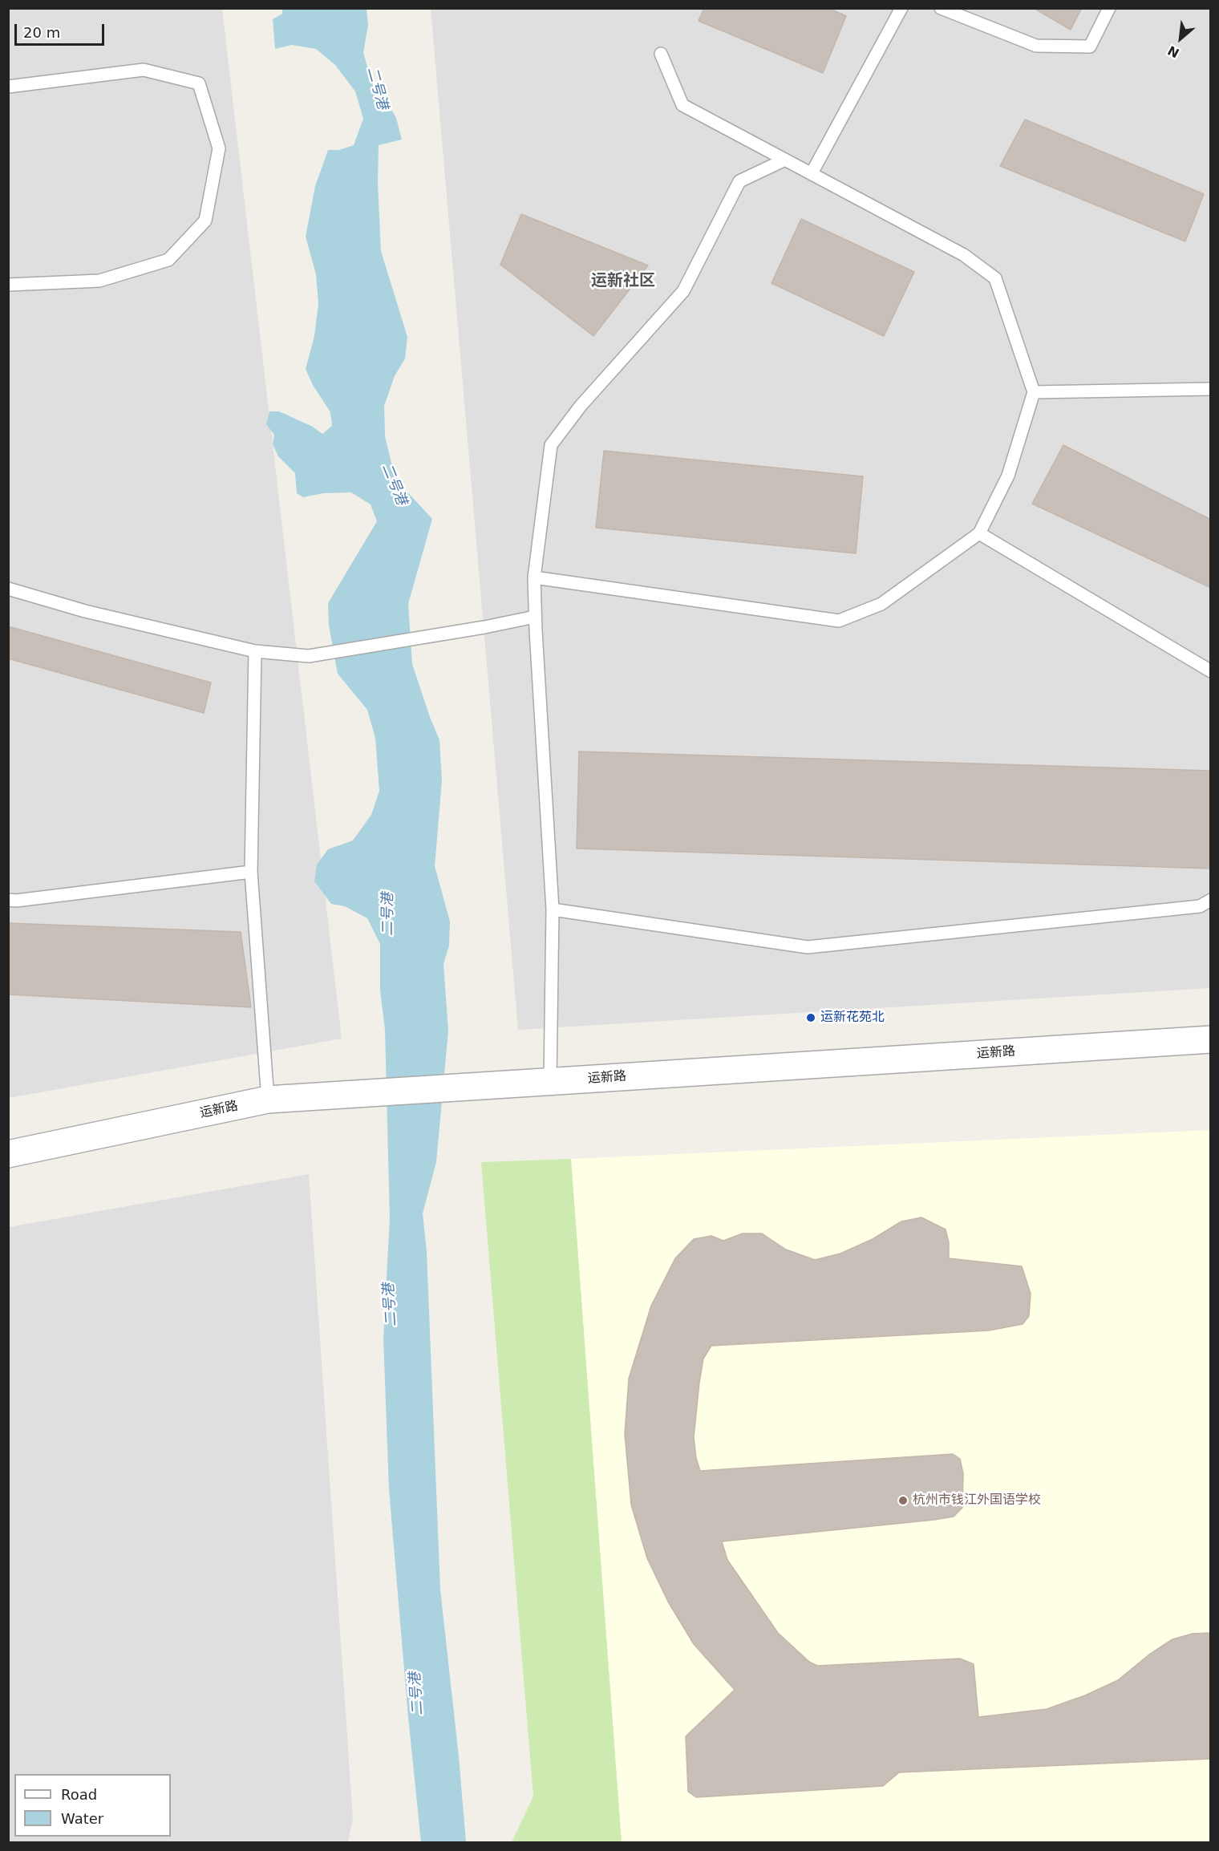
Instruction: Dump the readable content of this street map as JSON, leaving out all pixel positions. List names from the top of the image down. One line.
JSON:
{"streets":{"street":["运新路"]},"districts":["运新社区"],"water":["二号港"],"places":["运新花苑北","杭州市钱江外国语学校"],"legend":["Road","Water"],"scale_bar":"20 m","north":"bottom left"}
